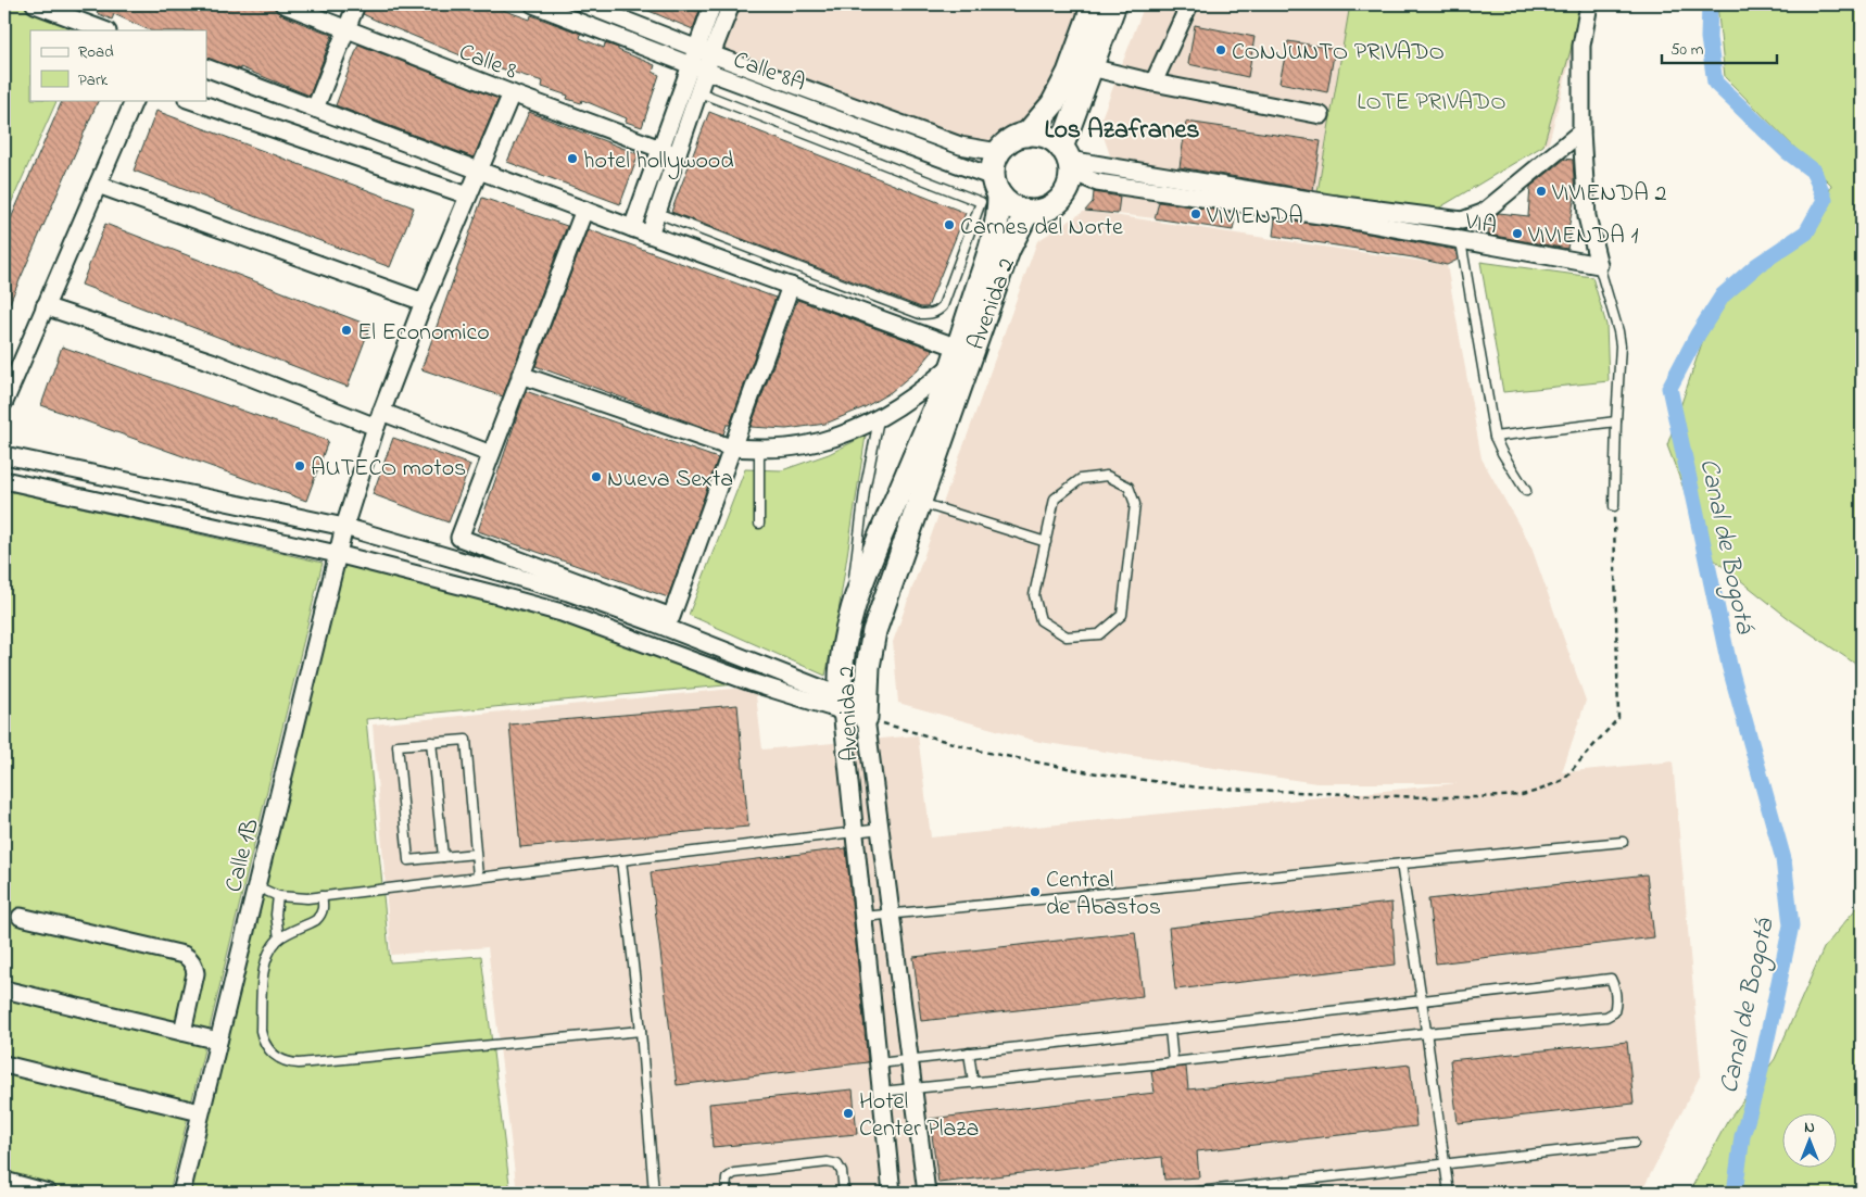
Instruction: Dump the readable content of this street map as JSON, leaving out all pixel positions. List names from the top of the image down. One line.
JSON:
{"streets":{"street":["Calle 8","Calle 8A","VIA","Avenida 2","Calle 1B"]},"crossings":[["Calle 8","Calle 1B"],["Calle 8A","Avenida 2"]],"districts":["Los Azafranes"],"water":["Canal de Bogotá"],"parks":["LOTE PRIVADO"],"places":["CONJUNTO PRIVADO","hotel hollywood","VIVIENDA 2","VIVIENDA","Carnes del Norte","VIVIENDA 1","El Economico","AUTECO motos","Nueva Sexta","Central de Abastos","Hotel Center Plaza"],"legend":["Road","Park"],"scale_bar":"50 m","north":"top"}
